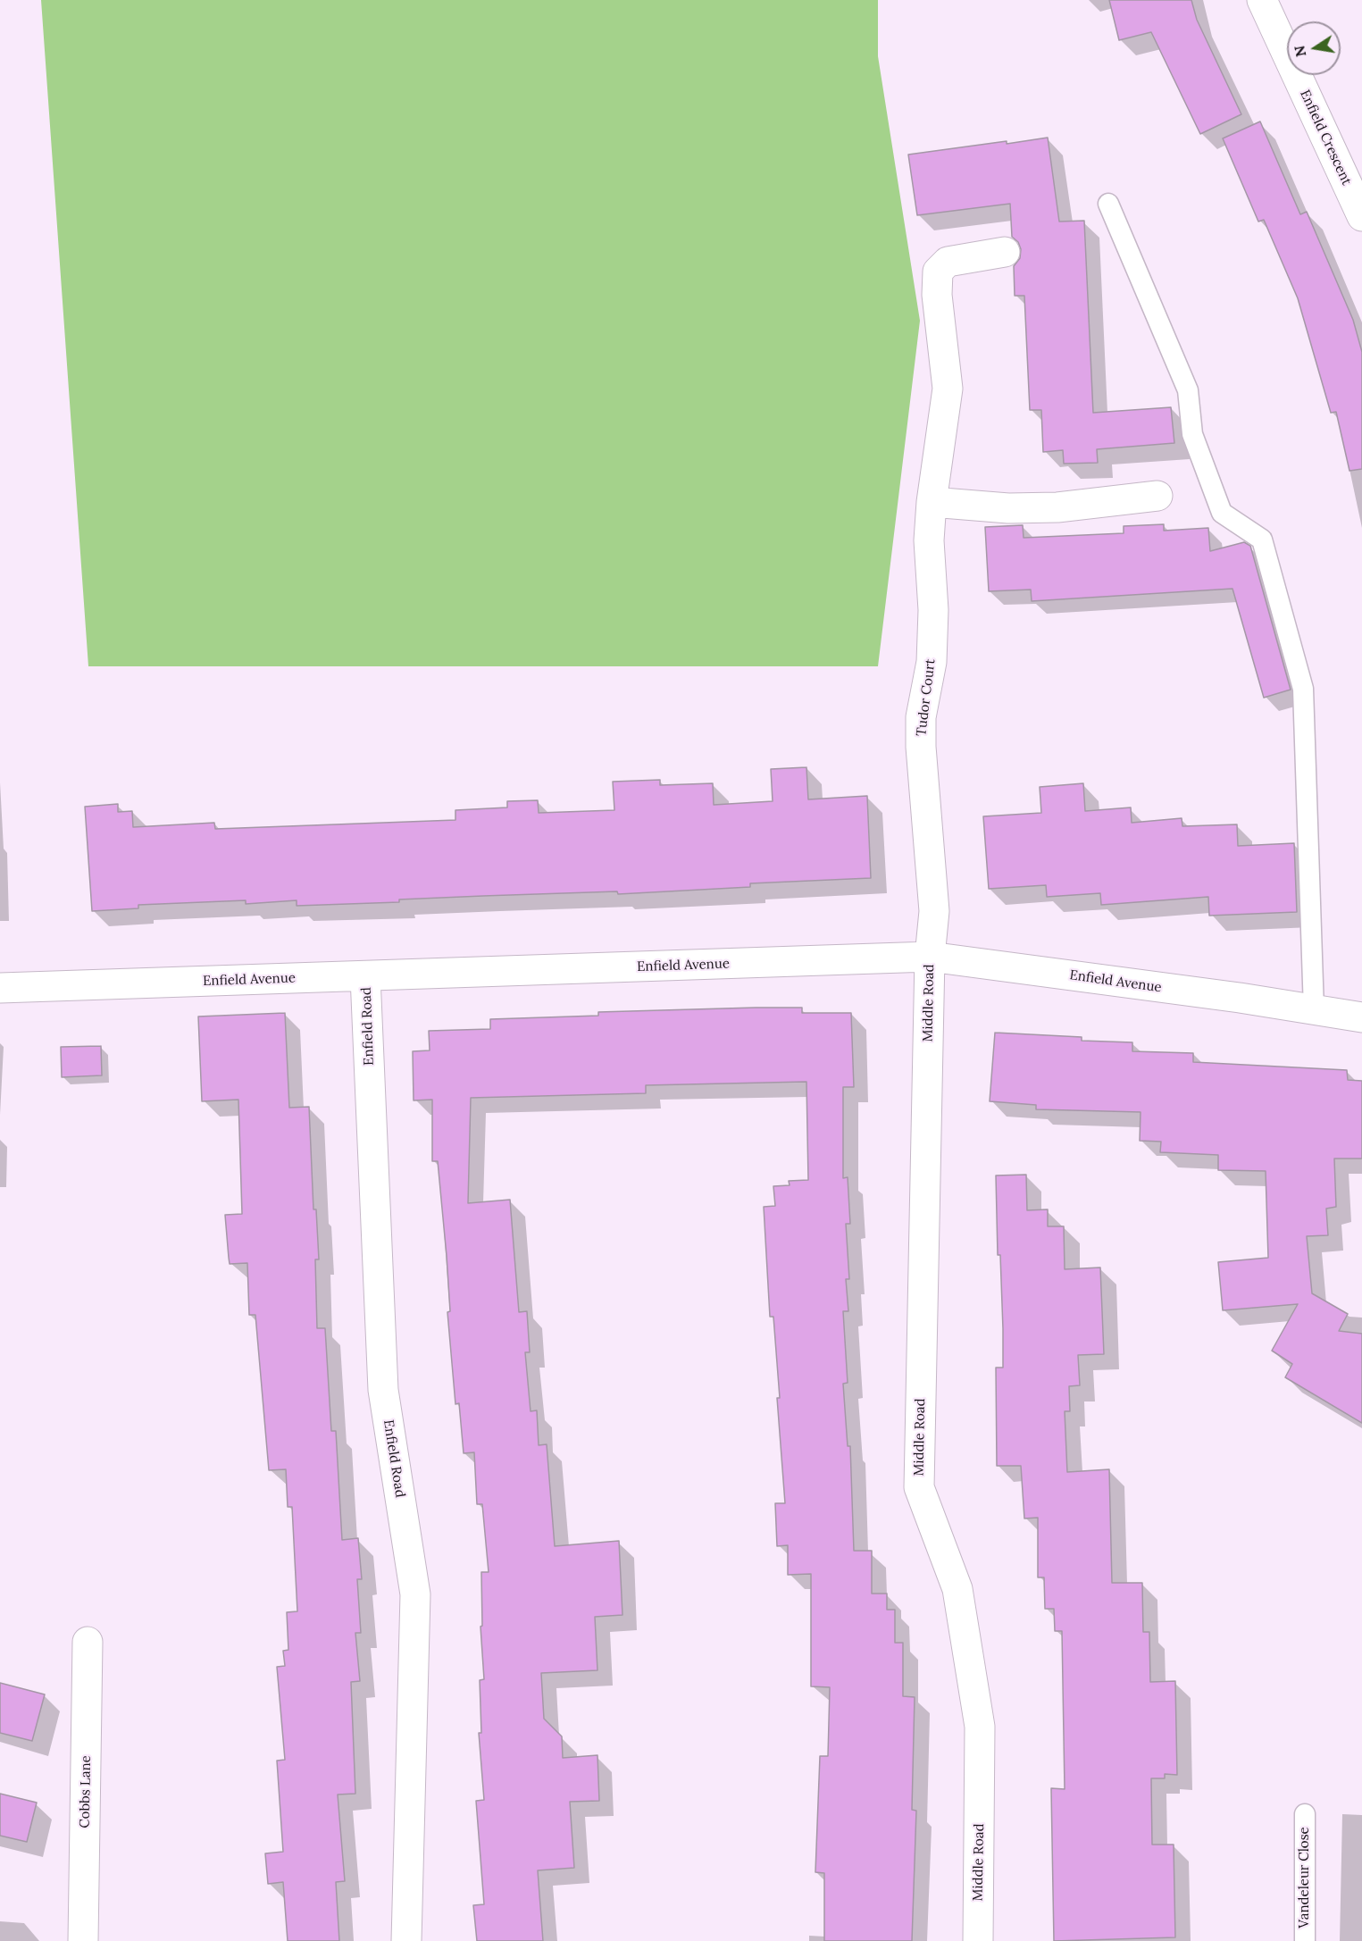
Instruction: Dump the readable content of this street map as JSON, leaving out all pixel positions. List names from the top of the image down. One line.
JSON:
{"streets":{"street":["Enfield Crescent","Tudor Court","Enfield Avenue","Middle Road","Enfield Road","Cobbs Lane"],"lane":["Vandeleur Close"]},"crossings":[["Tudor Court","Enfield Avenue"],["Tudor Court","Middle Road"],["Enfield Avenue","Middle Road"],["Enfield Avenue","Enfield Road"]],"north":"left"}
